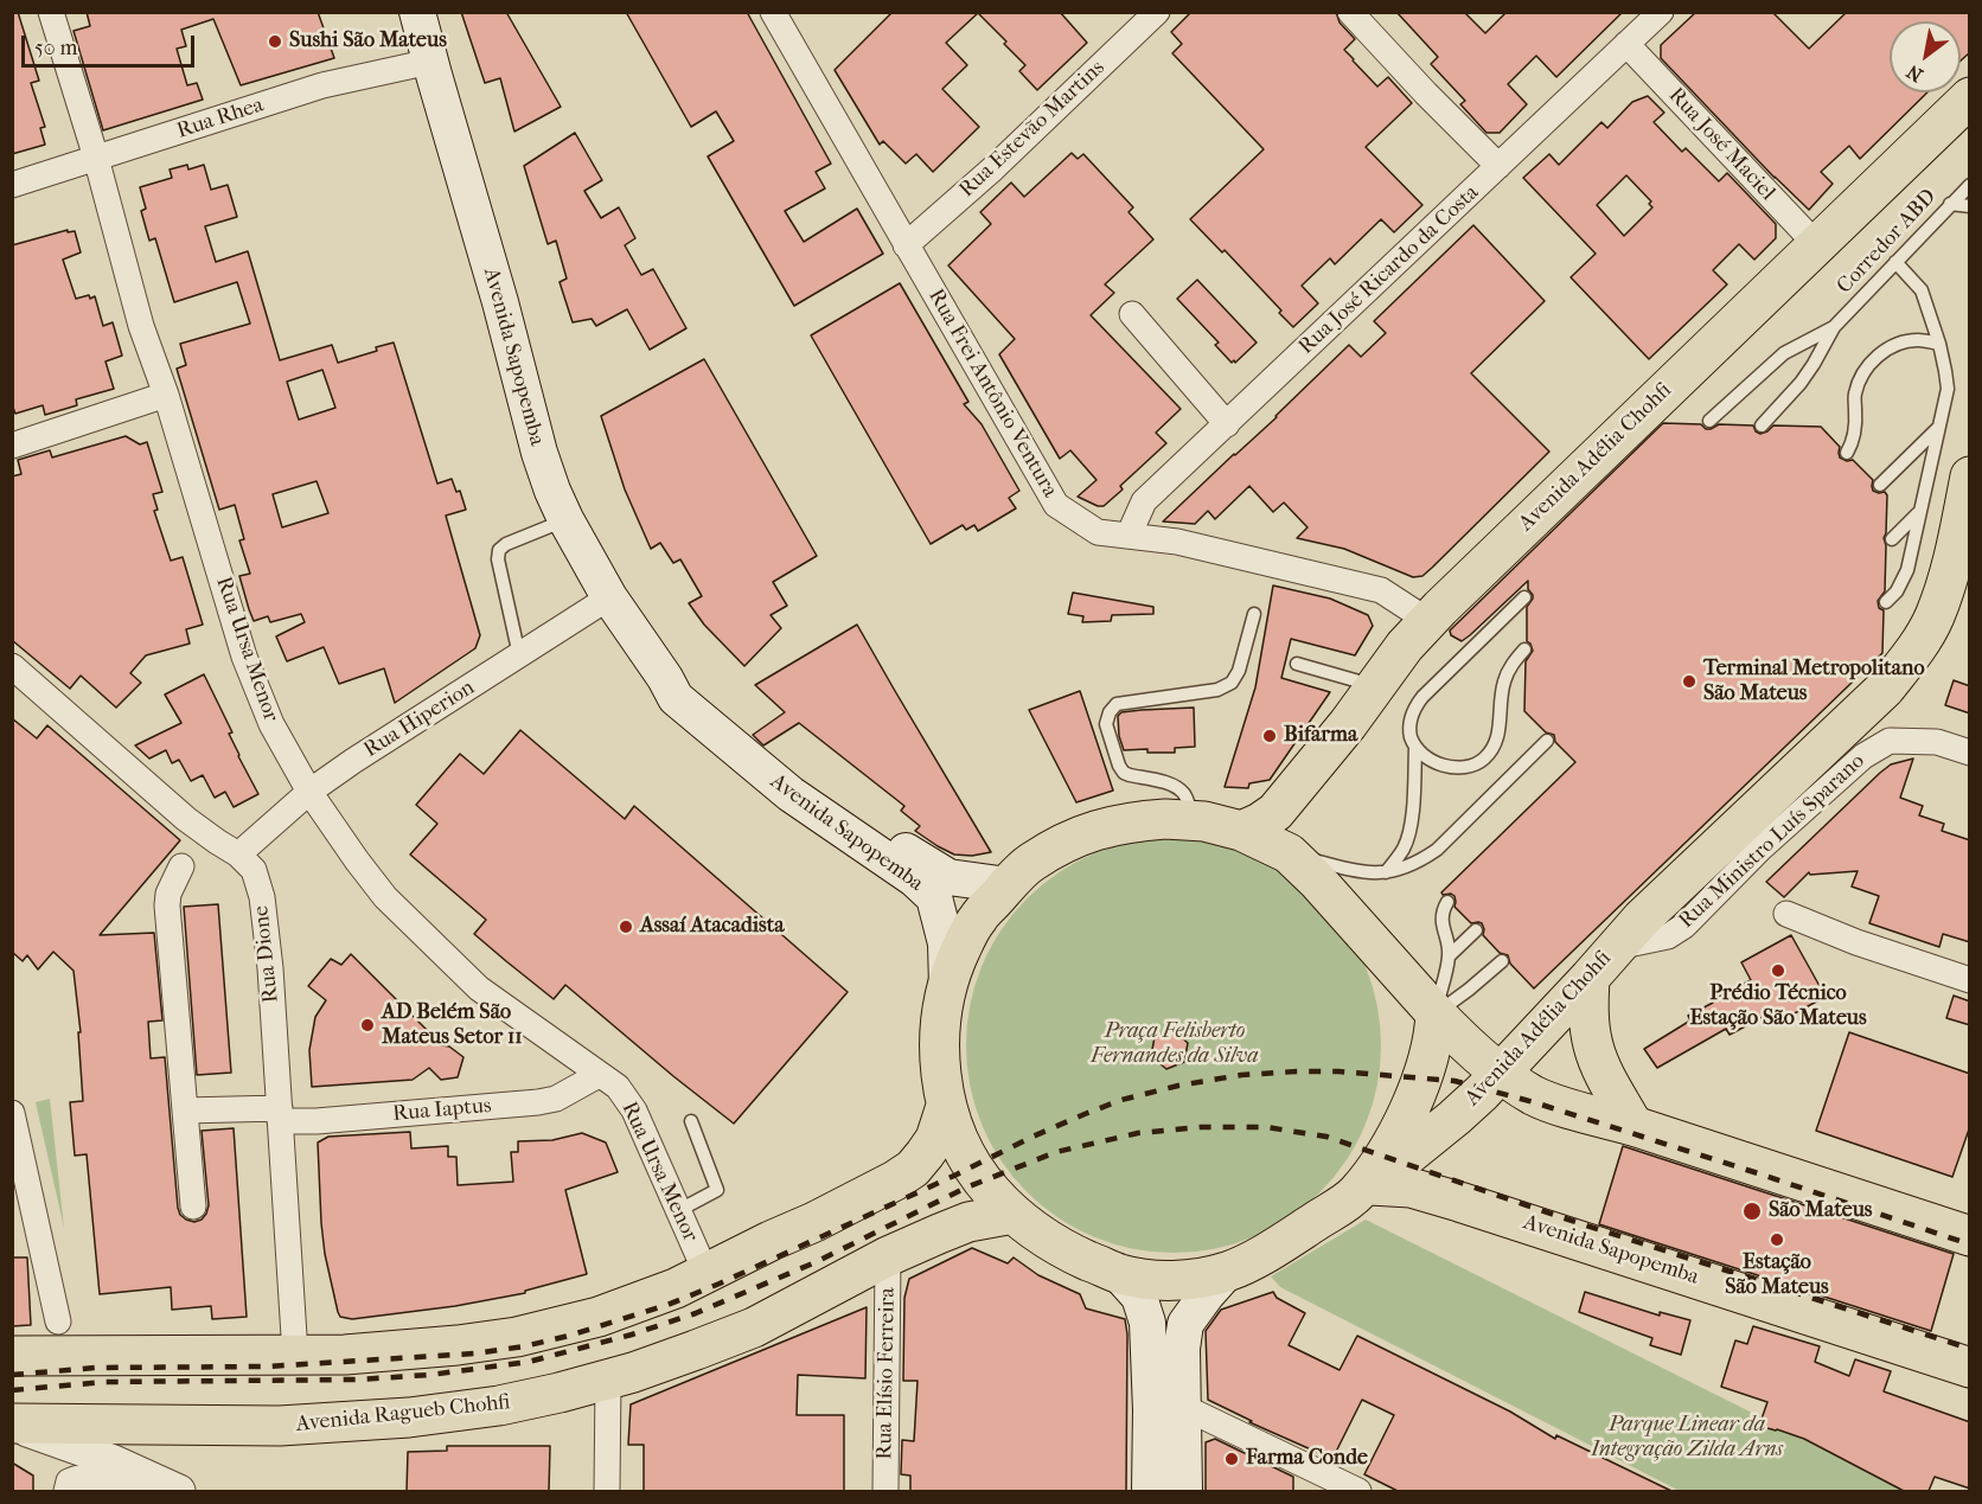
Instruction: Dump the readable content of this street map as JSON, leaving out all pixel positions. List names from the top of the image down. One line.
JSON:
{"streets":{"main road":["Avenida Sapopemba","Avenida Adélia Chohfi","Avenida Ragueb Chohfi"],"street":["Rua Rhea","Rua Estevão Martins","Rua José Maciel","Rua José Ricardo da Costa","Rua Frei Antônio Ventura","Rua Ursa Menor","Rua Hiperion","Rua Ministro Luís Sparano","Rua Dione","Rua Iaptus","Rua Elísio Ferreira"],"lane":["Corredor ABD"]},"crossings":[["Rua Rhea","Avenida Sapopemba"],["Rua Rhea","Rua Ursa Menor"],["Rua Estevão Martins","Rua Frei Antônio Ventura"],["Rua José Maciel","Rua José Ricardo da Costa"],["Rua José Maciel","Avenida Adélia Chohfi"],["Rua José Ricardo da Costa","Rua Frei Antônio Ventura"],["Avenida Sapopemba","Avenida Adélia Chohfi"],["Avenida Sapopemba","Rua Hiperion"],["Rua Frei Antônio Ventura","Avenida Adélia Chohfi"],["Avenida Adélia Chohfi","Rua Ministro Luís Sparano"],["Rua Ursa Menor","Rua Hiperion"],["Rua Ursa Menor","Rua Iaptus"],["Rua Hiperion","Rua Dione"],["Rua Dione","Rua Iaptus"],["Rua Elísio Ferreira","Avenida Ragueb Chohfi"]],"parks":["Praça Felisberto Fernandes da Silva","Parque Linear da Integração Zilda Arns"],"places":["Sushi São Mateus","Terminal Metropolitano São Mateus","Bifarma","Assaí Atacadista","Prédio Técnico Estação São Mateus","AD Belém São Mateus Setor 11","São Mateus","Estação São Mateus","Farma Conde"],"scale_bar":"50 m","north":"bottom left"}
